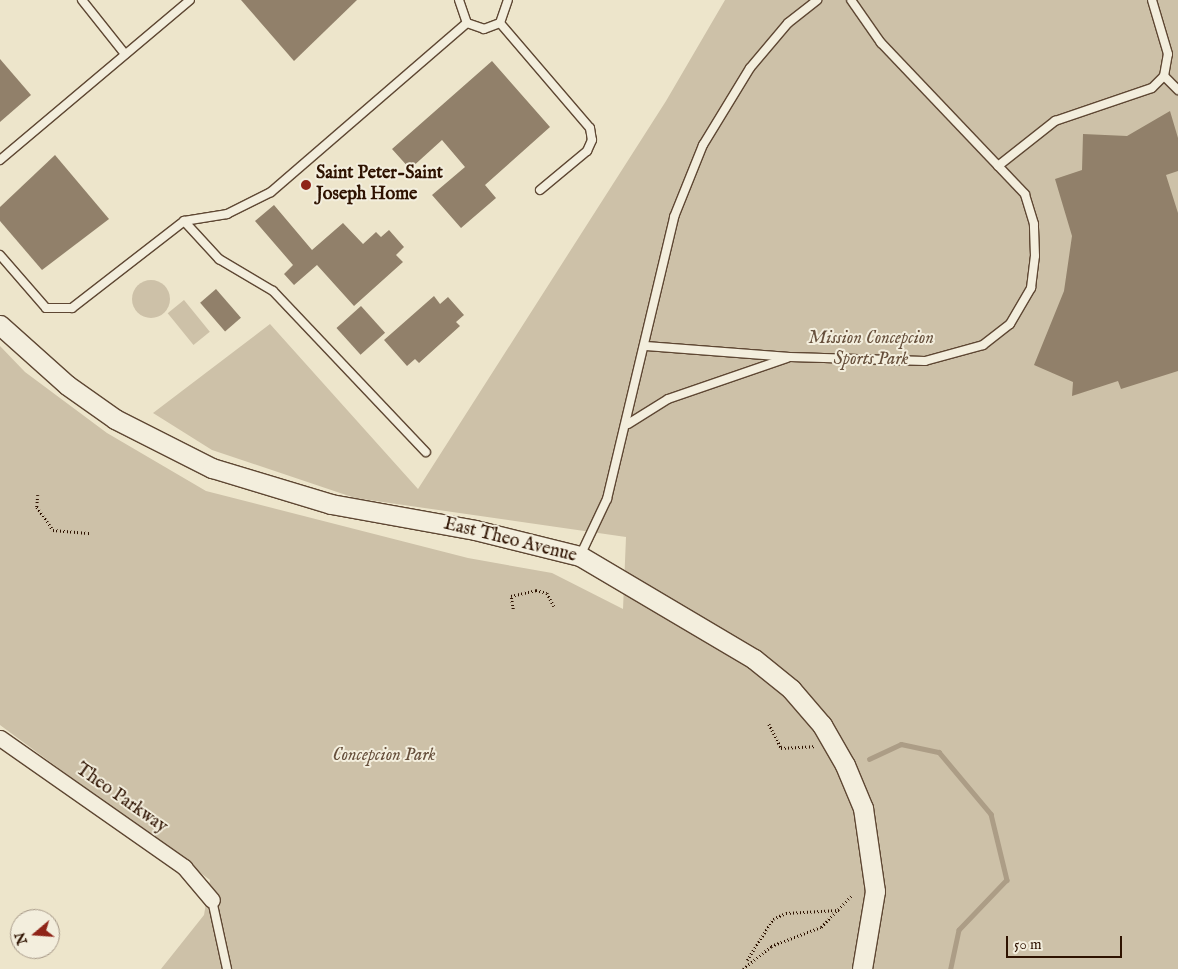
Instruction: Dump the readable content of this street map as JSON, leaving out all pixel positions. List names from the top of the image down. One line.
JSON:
{"streets":{"street":["East Theo Avenue","Theo Parkway"]},"parks":["Mission Concepcion Sports Park","Concepcion Park"],"places":["Saint Peter-Saint Joseph Home"],"scale_bar":"50 m","north":"left"}
